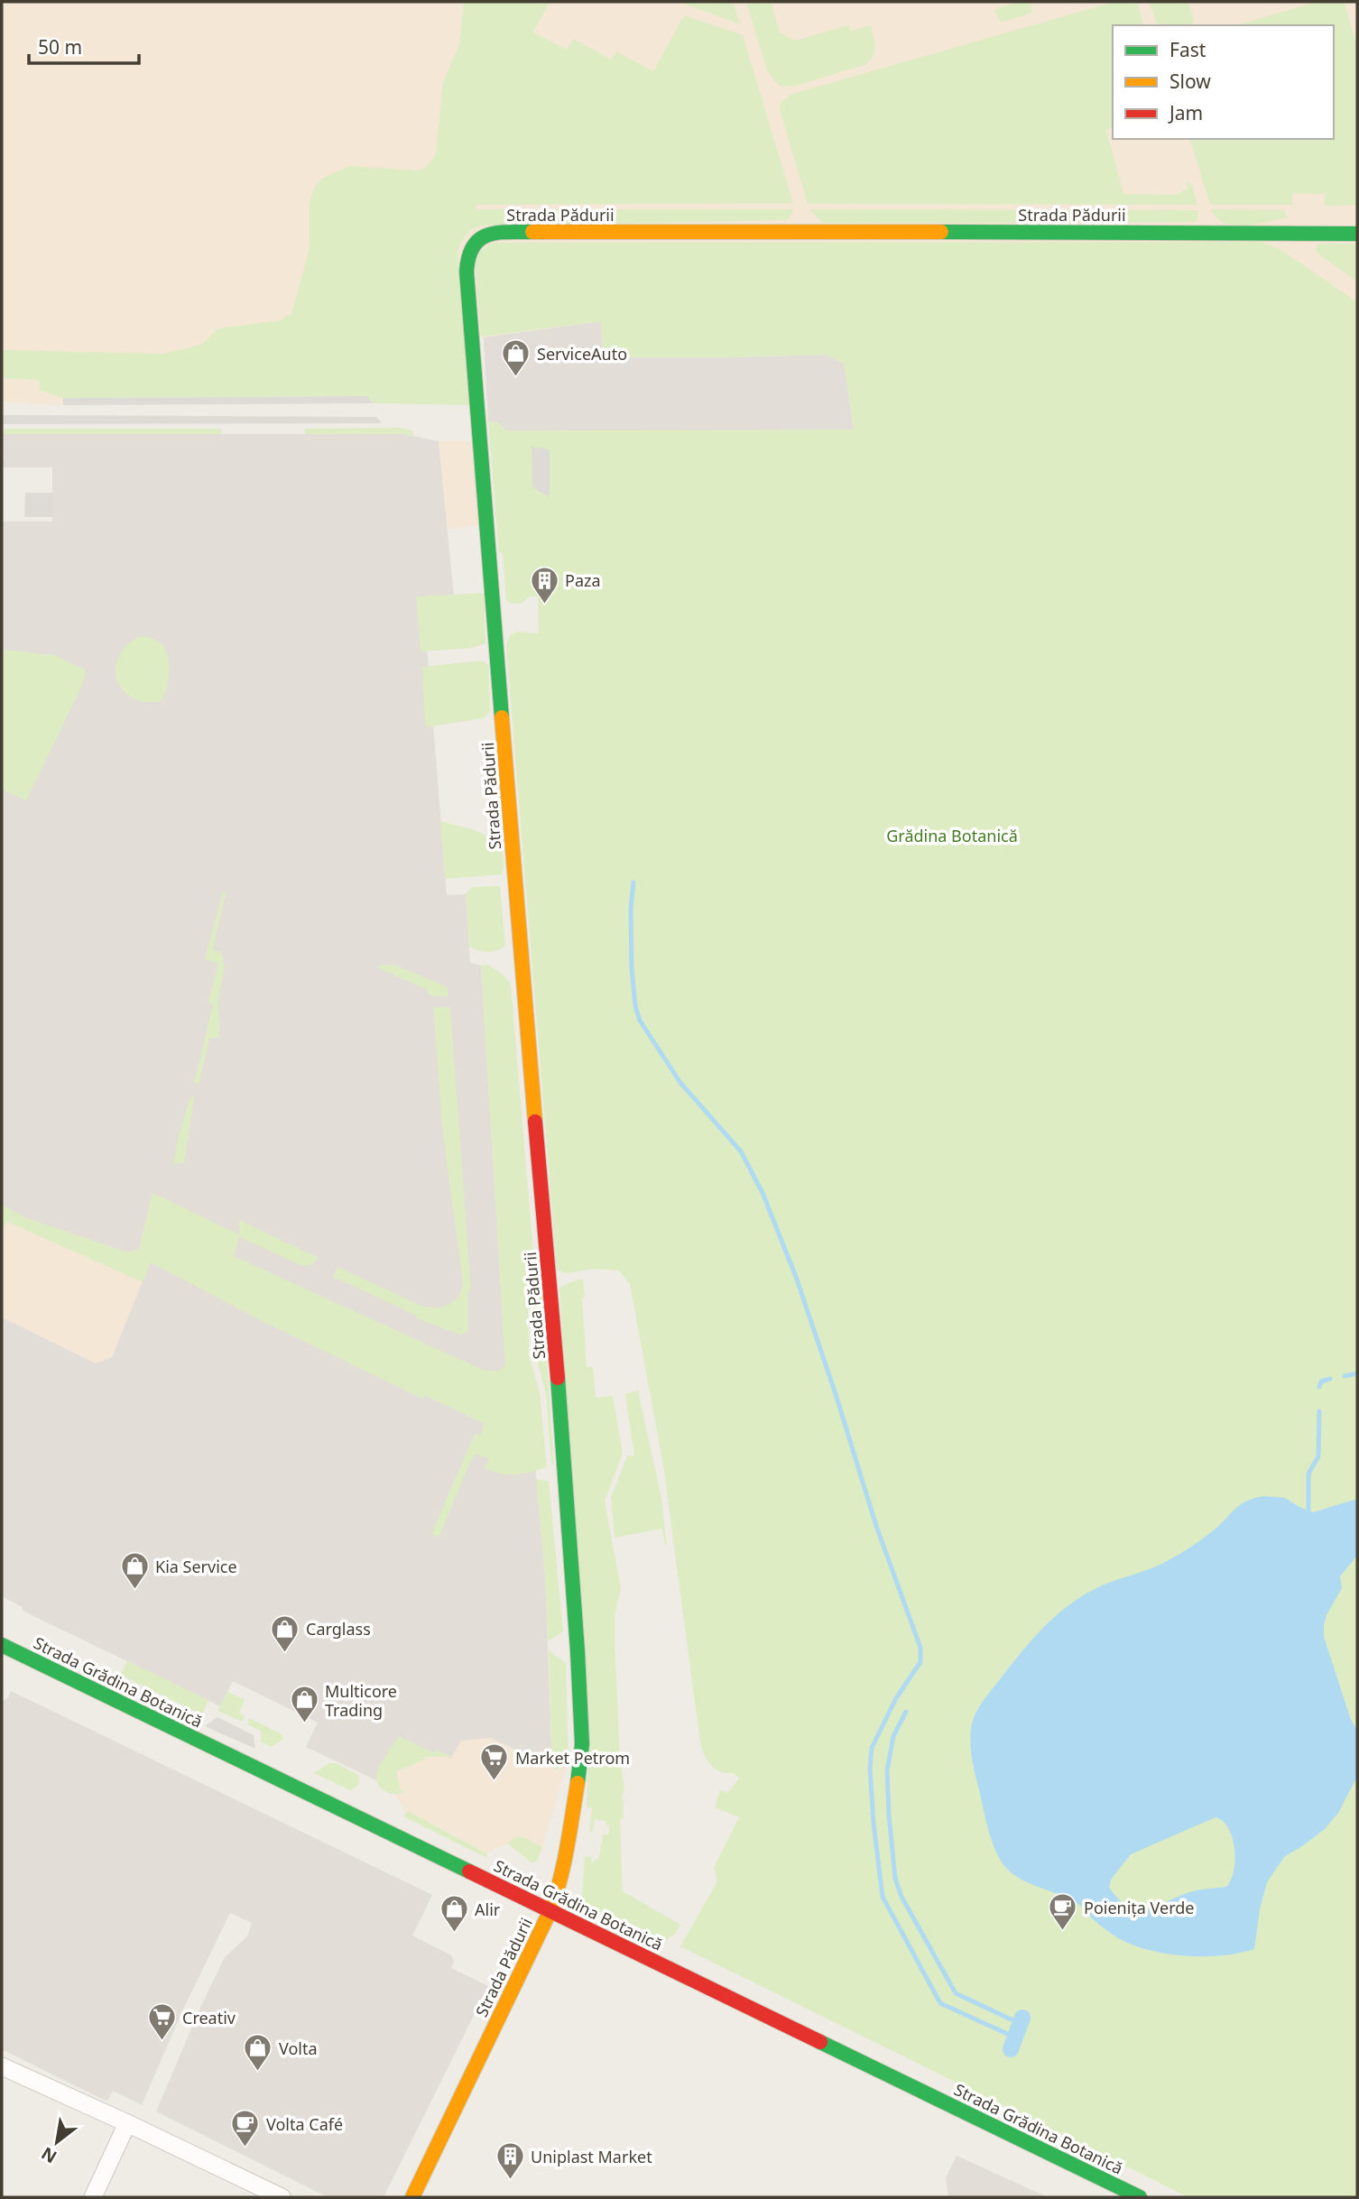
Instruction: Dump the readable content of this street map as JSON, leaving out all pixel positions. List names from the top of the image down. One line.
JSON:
{"streets":{"street":["Strada Pădurii","Strada Grădina Botanică"]},"crossings":[["Strada Pădurii","Strada Grădina Botanică"]],"parks":["Grădina Botanică"],"places":{"shop":["ServiceAuto","Kia Service","Carglass","Multicore Trading","Alir","Volta"],"building":["Paza","Uniplast Market"],"supermarket":["Market Petrom","Creativ"],"cafe":["Poienița Verde","Volta Café"]},"legend":["Fast","Slow","Jam"],"scale_bar":"50 m","north":"bottom left"}
